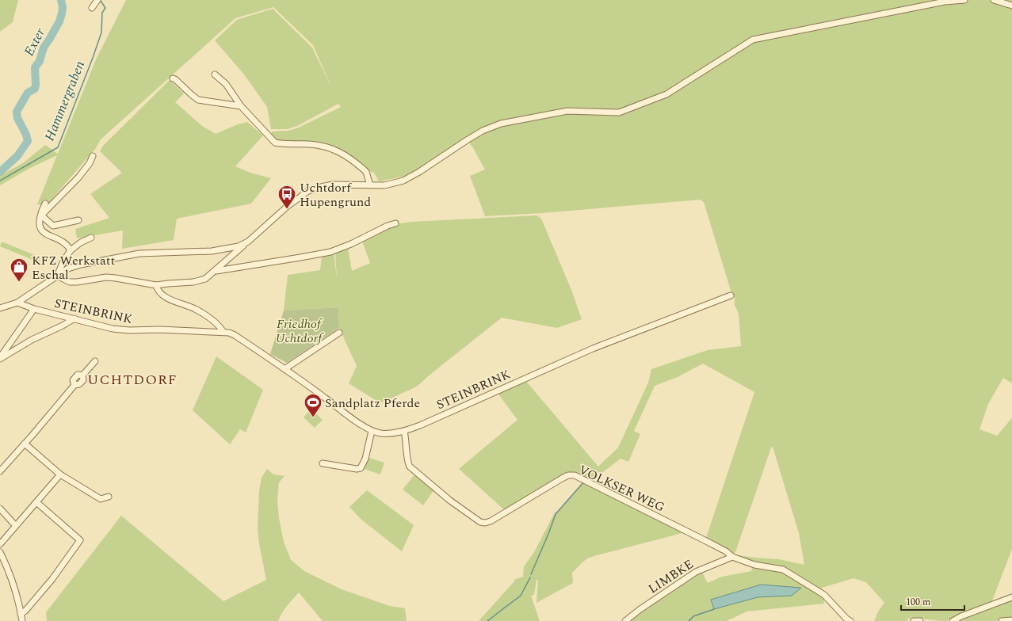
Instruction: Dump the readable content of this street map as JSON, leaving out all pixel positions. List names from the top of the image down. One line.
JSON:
{"streets":{"street":["STEINBRINK","VOLKSER WEG","LIMBKE"]},"crossings":[["STEINBRINK","VOLKSER WEG"],["VOLKSER WEG","LIMBKE"]],"districts":["UCHTDORF"],"water":["Exter","Hammergraben"],"parks":["Friedhof Uchtdorf"],"places":{"bus stop":["Uchtdorf Hupengrund"],"shop":["KFZ Werkstatt Eschal"],"sports":["Sandplatz Pferde"]},"scale_bar":"100 m"}
